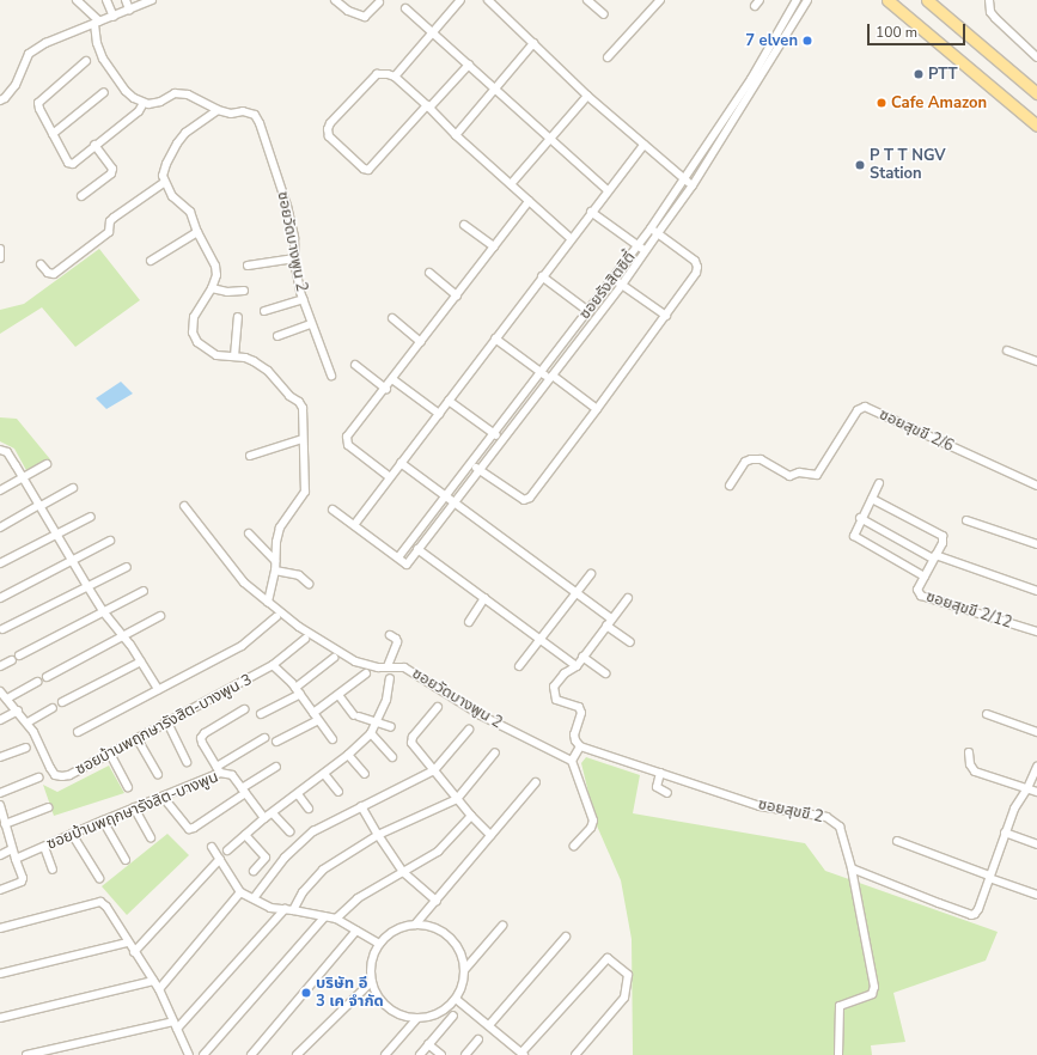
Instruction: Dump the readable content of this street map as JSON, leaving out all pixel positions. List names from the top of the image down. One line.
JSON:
{"streets":{"street":["ซอยวัดบางพูน 2","ซอยรังสิตซิตี้","ซอยสุขขี 2/6","ซอยสุขขี 2/12","ซอยบ้านพฤกษารังสิต-บางพูน 3","ซอยบ้านพฤกษารังสิต-บางพูน","ซอยสุขขี 2"]},"places":["7 elven","PTT","Cafe Amazon","P T T NGV Station","บริษัท อี 3 เค จำกัด"],"scale_bar":"100 m"}
